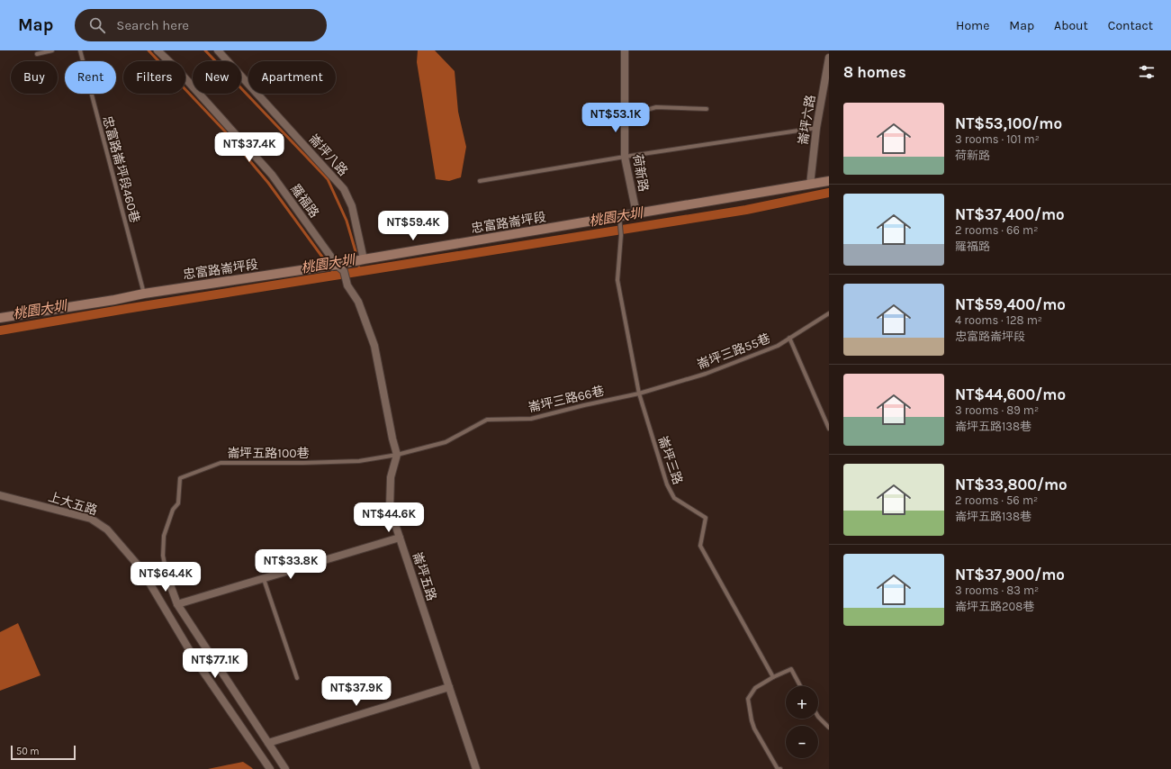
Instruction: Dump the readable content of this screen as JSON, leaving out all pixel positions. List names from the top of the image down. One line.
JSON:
{"streets":{"street":["崙坪六路","崙坪八路","荷新路","羅福路","忠富路崙坪段","上大五路","崙坪五路"],"lane":["忠富路崙坪段460巷","崙坪三路55巷","崙坪三路66巷","崙坪五路100巷","崙坪三路"]},"crossings":[["崙坪六路","忠富路崙坪段"],["崙坪八路","忠富路崙坪段"],["忠富路崙坪段460巷","忠富路崙坪段"],["荷新路","忠富路崙坪段"],["羅福路","忠富路崙坪段"],["忠富路崙坪段","崙坪三路"],["崙坪三路55巷","崙坪三路66巷"],["崙坪三路55巷","崙坪三路"],["崙坪三路66巷","崙坪五路100巷"],["崙坪三路66巷","崙坪三路"],["崙坪三路66巷","崙坪五路"],["崙坪五路100巷","崙坪五路"]],"water":["桃園大圳"],"scale_bar":"50 m","page":{"header":"Map","search":"Search here","nav":["Home","Map","About","Contact"],"heading":"8 homes","chip":["Buy","Rent","Filters","New","Apartment"],"list":[{"name":"NT$53,100/mo","note":"3 rooms · 101 m² · 荷新路"},{"name":"NT$37,400/mo","note":"2 rooms · 66 m² · 羅福路"},{"name":"NT$59,400/mo","note":"4 rooms · 128 m² · 忠富路崙坪段"},{"name":"NT$44,600/mo","note":"3 rooms · 89 m² · 崙坪五路138巷"},{"name":"NT$33,800/mo","note":"2 rooms · 56 m² · 崙坪五路138巷"},{"name":"NT$37,900/mo","note":"3 rooms · 83 m² · 崙坪五路208巷"}],"price":["NT$53.1K","NT$37.4K","NT$59.4K","NT$44.6K","NT$33.8K","NT$64.4K","NT$77.1K","NT$37.9K"],"map_buttons":["+","−"],"scale":"50 m"}}
